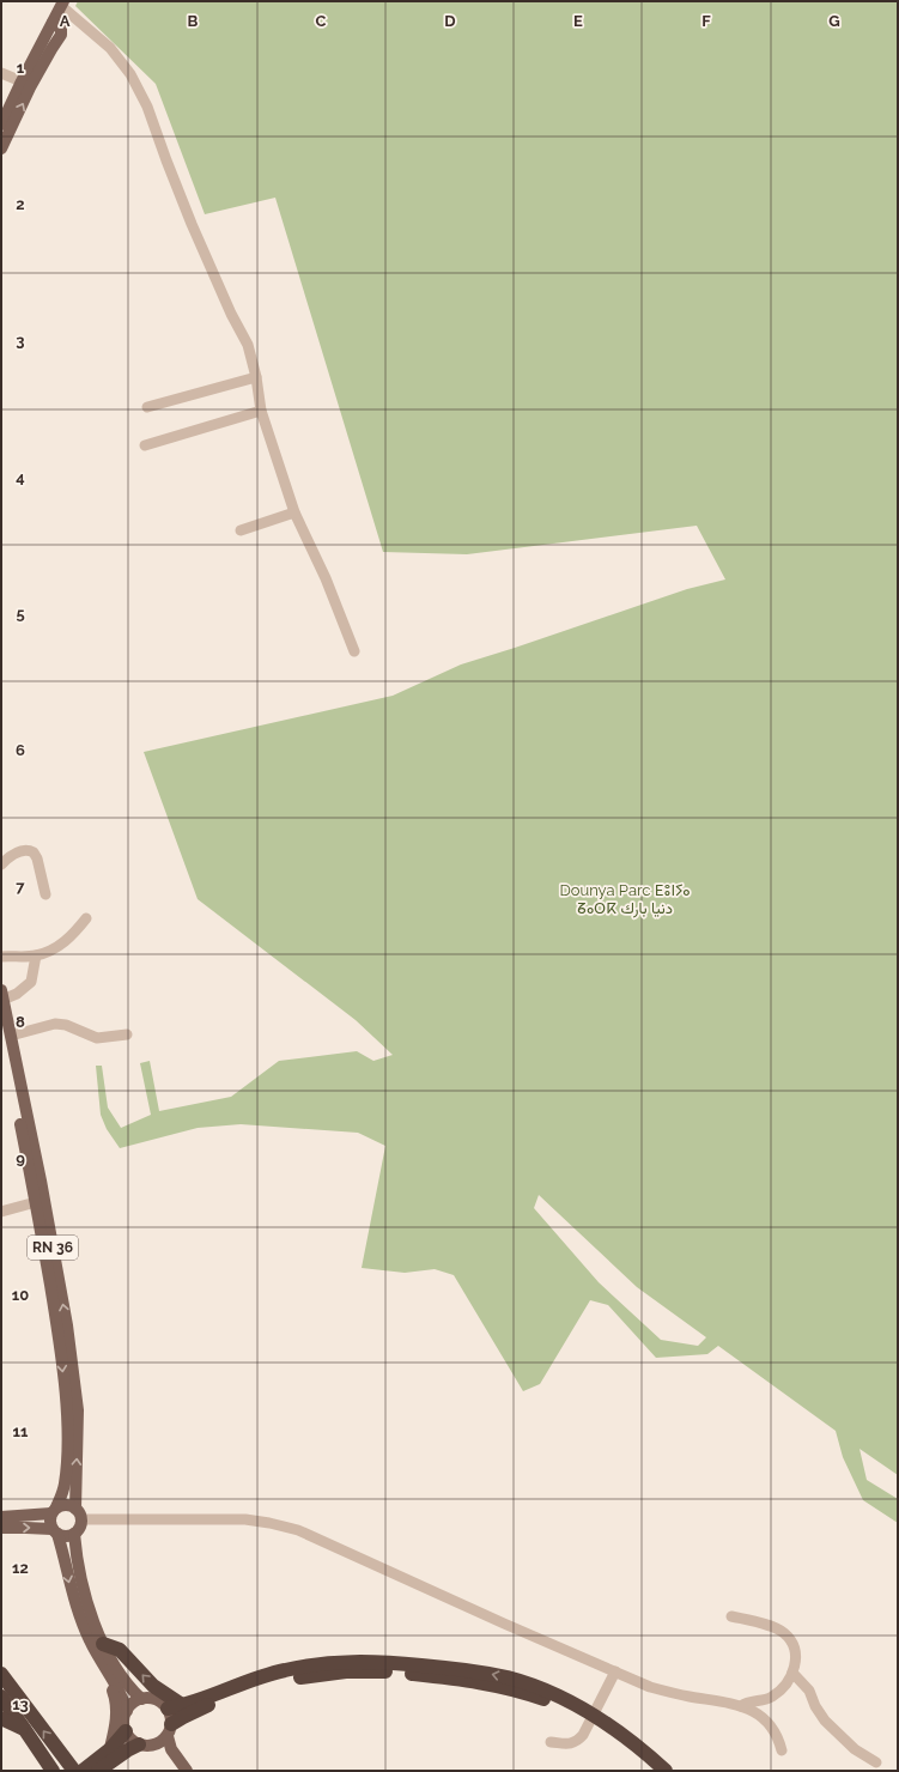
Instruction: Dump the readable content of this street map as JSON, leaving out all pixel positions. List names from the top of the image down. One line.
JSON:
{"streets":{"main road":["RN 36"]},"parks":["Dounya Parc ⴹⵓⵏⵢⴰ ⵒⴰⵔⴽ دنيا بارك"],"grid":{"columns":["A","B","C","D","E","F","G"],"rows":["1","2","3","4","5","6","7","8","9","10","11","12","13"]}}
